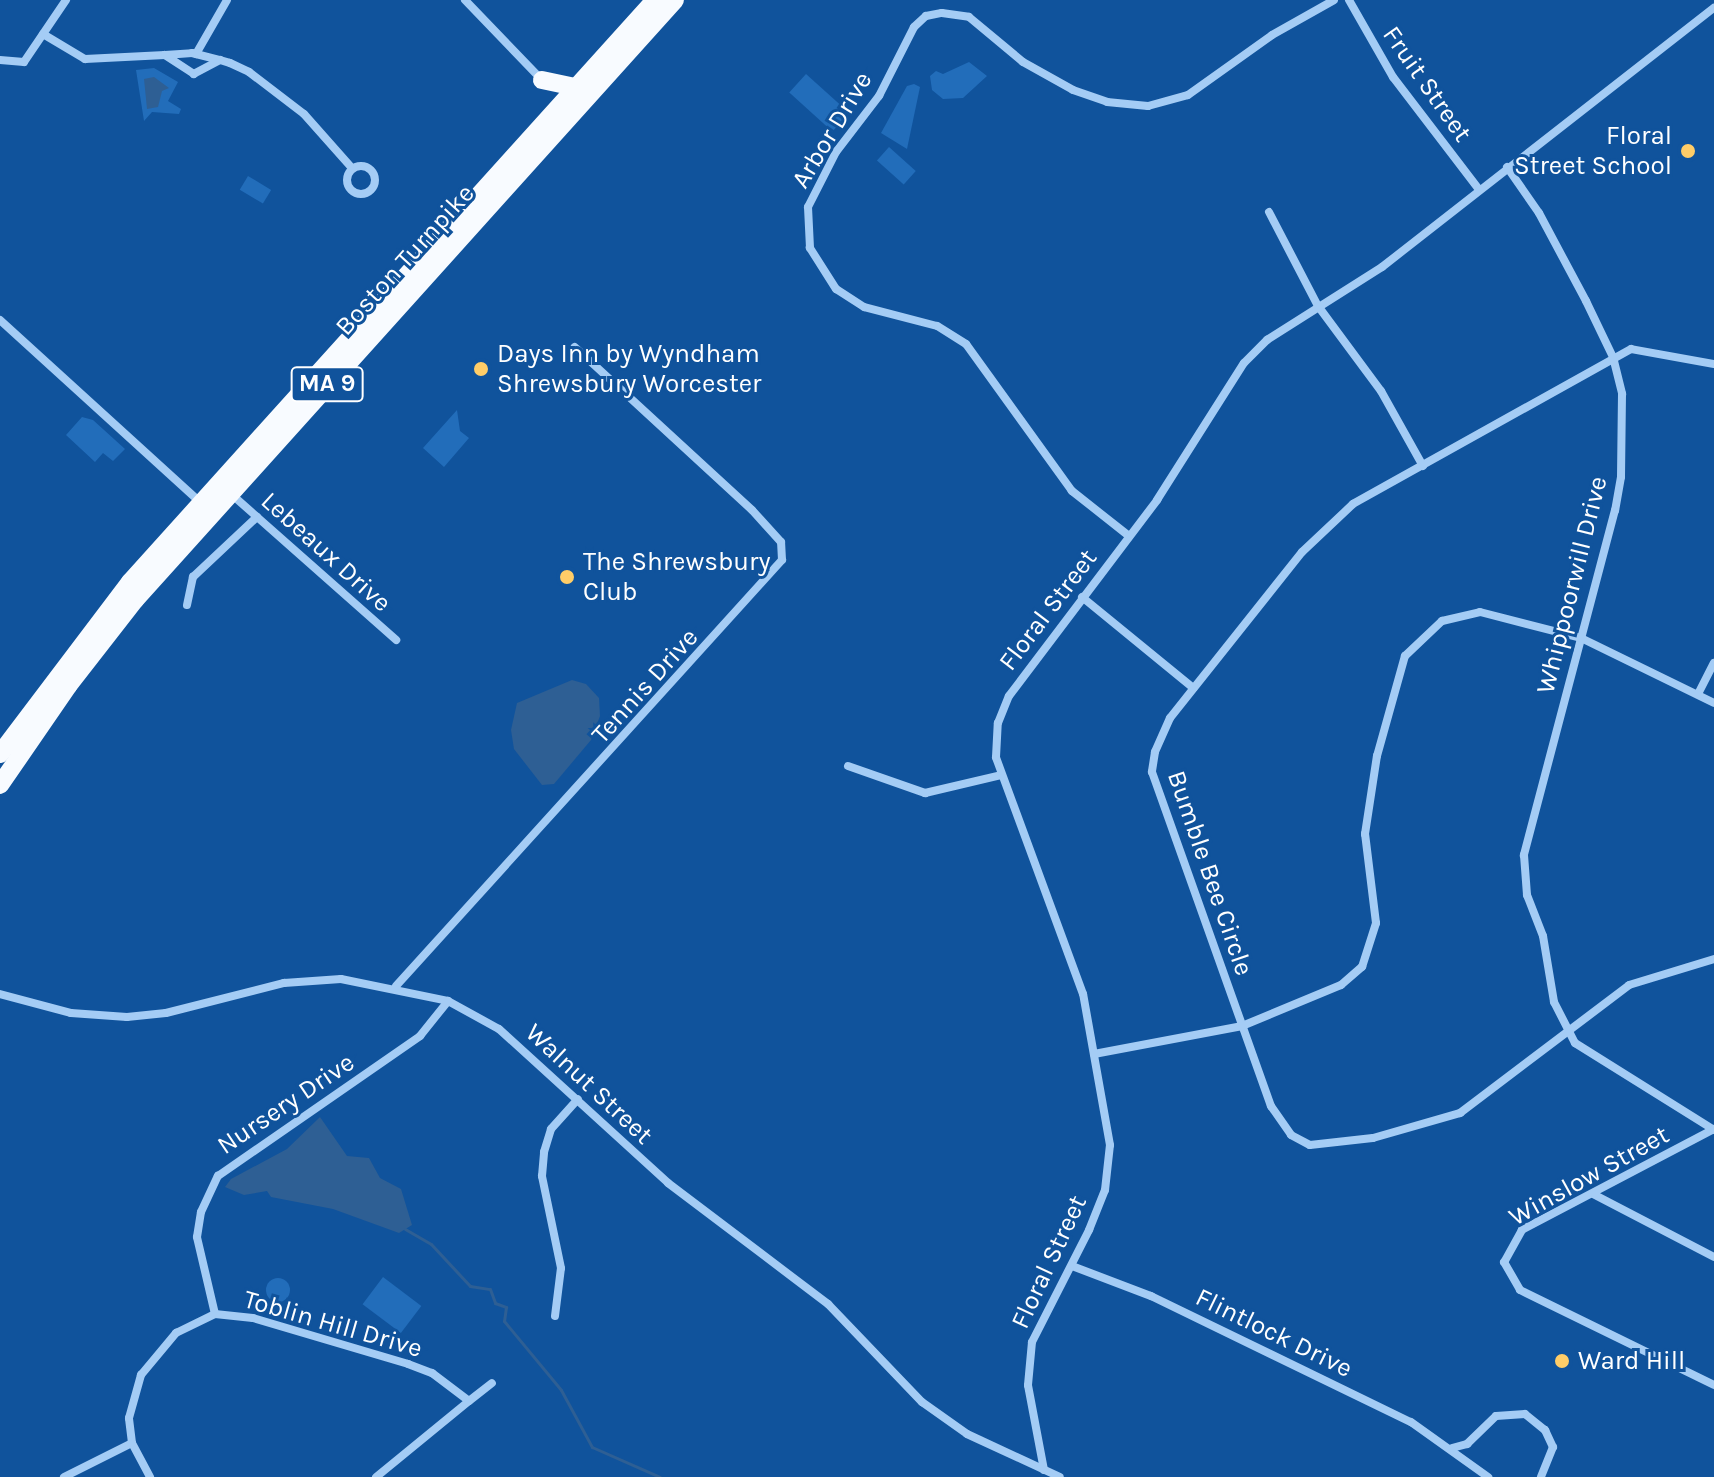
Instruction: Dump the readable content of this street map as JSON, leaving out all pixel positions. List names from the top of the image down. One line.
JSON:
{"streets":{"highway":["Boston Turnpike","MA 9"],"street":["Fruit Street","Arbor Drive","Lebeaux Drive","Whippoorwill Drive","Floral Street","Tennis Drive","Bumble Bee Circle","Walnut Street","Nursery Drive","Winslow Street","Toblin Hill Drive","Flintlock Drive"]},"crossings":[["Fruit Street","Floral Street"],["Arbor Drive","Floral Street"],["Boston Turnpike","Lebeaux Drive"],["Whippoorwill Drive","Floral Street"],["Whippoorwill Drive","Bumble Bee Circle"],["Floral Street","Walnut Street"],["Floral Street","Flintlock Drive"],["Tennis Drive","Walnut Street"],["Walnut Street","Nursery Drive"],["Nursery Drive","Toblin Hill Drive"]],"places":["Floral Street School","Days Inn by Wyndham Shrewsbury Worcester","The Shrewsbury Club","Ward Hill"]}
